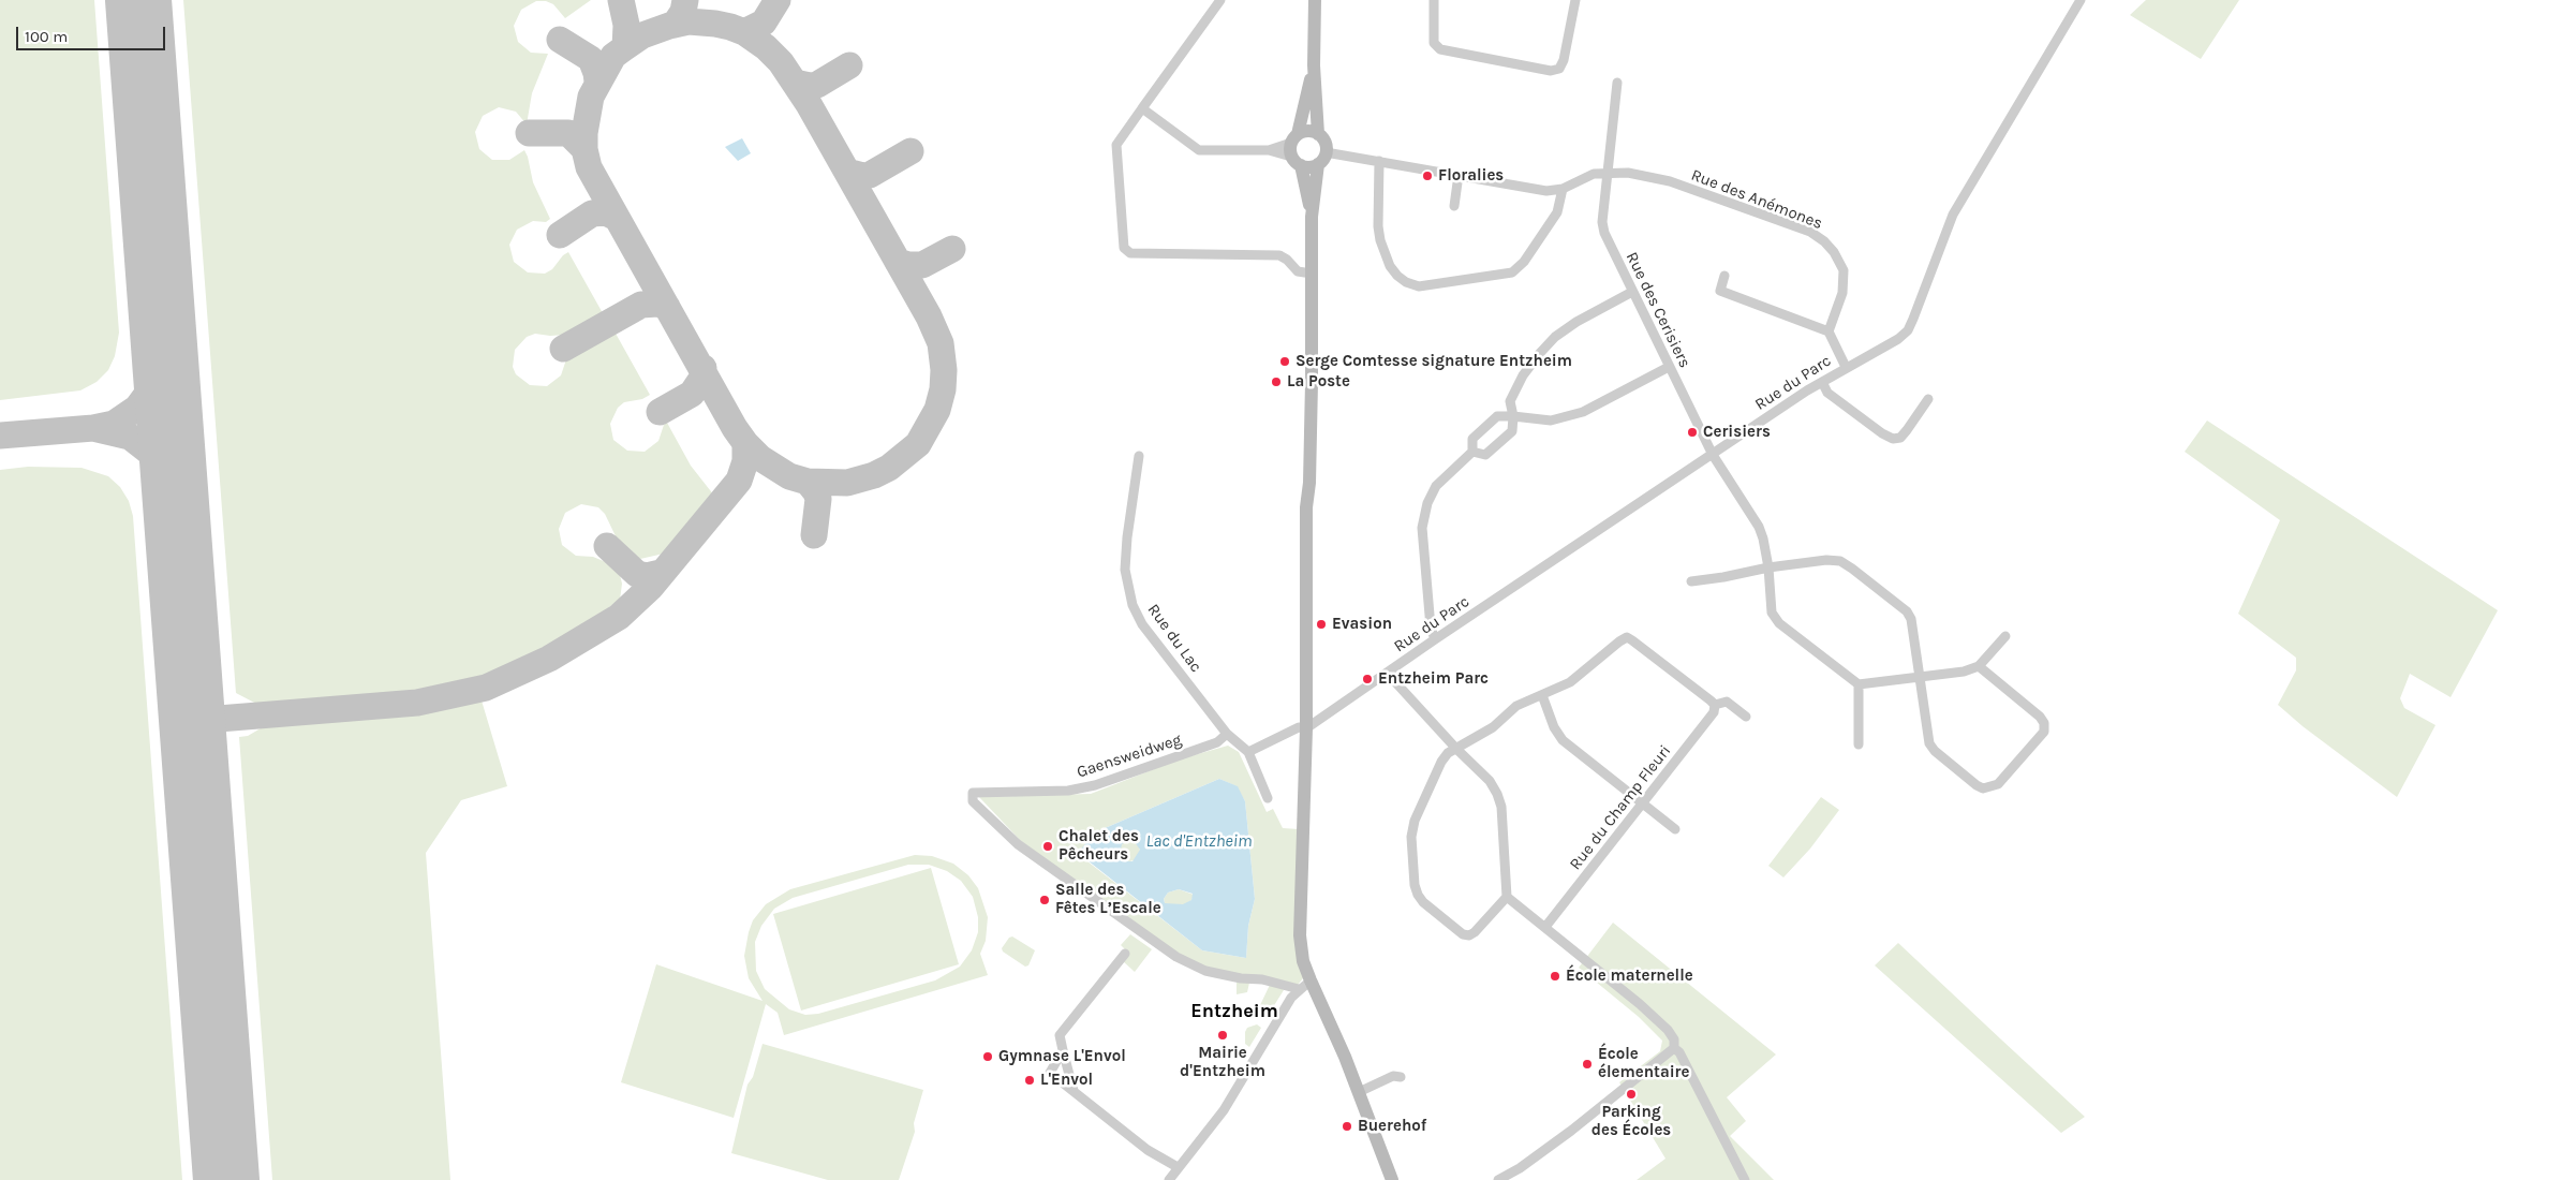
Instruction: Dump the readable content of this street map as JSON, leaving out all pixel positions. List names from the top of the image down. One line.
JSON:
{"streets":{"street":["Rue des Anémones","Rue des Cerisiers","Rue du Parc","Rue du Lac","Gaensweidweg","Rue du Champ Fleuri"]},"crossings":[["Rue des Anémones","Rue des Cerisiers"],["Rue des Cerisiers","Rue du Parc"],["Rue du Lac","Gaensweidweg"]],"districts":["Entzheim"],"water":["Lac d'Entzheim"],"places":["Floralies","Serge Comtesse signature Entzheim","La Poste","Cerisiers","Evasion","Entzheim Parc","Chalet des Pêcheurs","Salle des Fêtes L’Escale","École maternelle","Mairie d'Entzheim","Gymnase L'Envol","École élementaire","L'Envol","Parking des Écoles","Buerehof"],"scale_bar":"100 m"}
